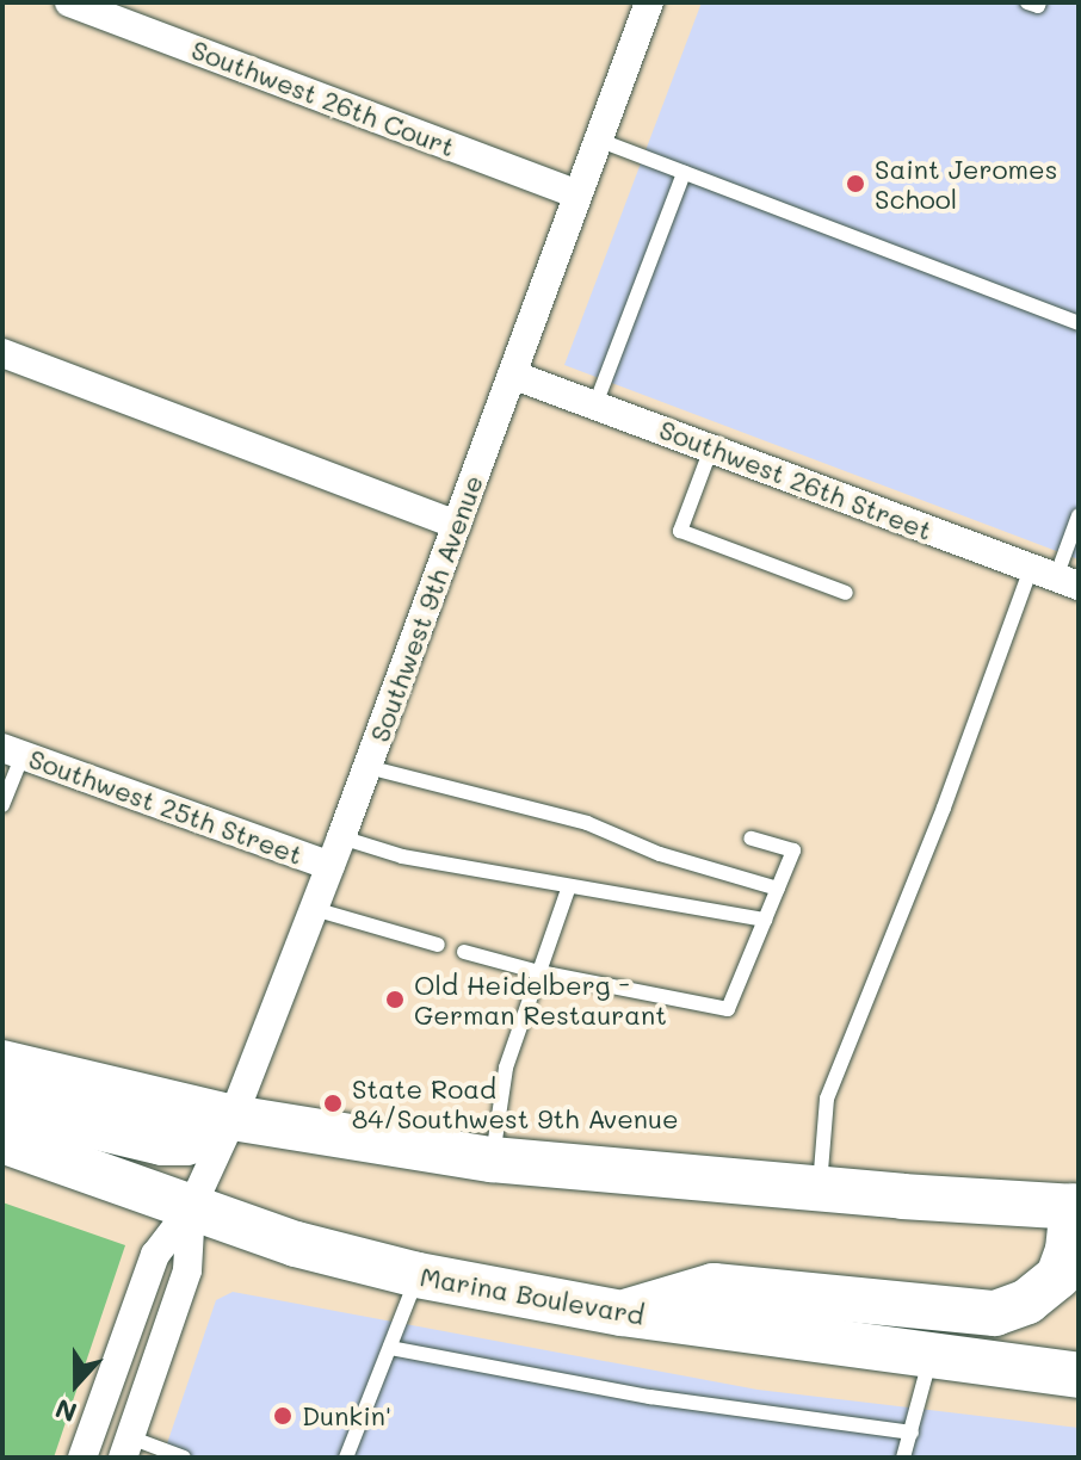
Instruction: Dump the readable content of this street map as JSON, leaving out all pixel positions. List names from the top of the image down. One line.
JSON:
{"streets":{"main road":["Marina Boulevard"],"street":["Southwest 26th Court","Southwest 26th Street","Southwest 9th Avenue","Southwest 25th Street"]},"crossings":[["Southwest 26th Court","Southwest 9th Avenue"],["Southwest 26th Street","Southwest 9th Avenue"],["Southwest 9th Avenue","Southwest 25th Street"],["Southwest 9th Avenue","Marina Boulevard"]],"places":["Saint Jeromes School","Old Heidelberg - German Restaurant","State Road 84/Southwest 9th Avenue","Dunkin'"],"north":"bottom"}
